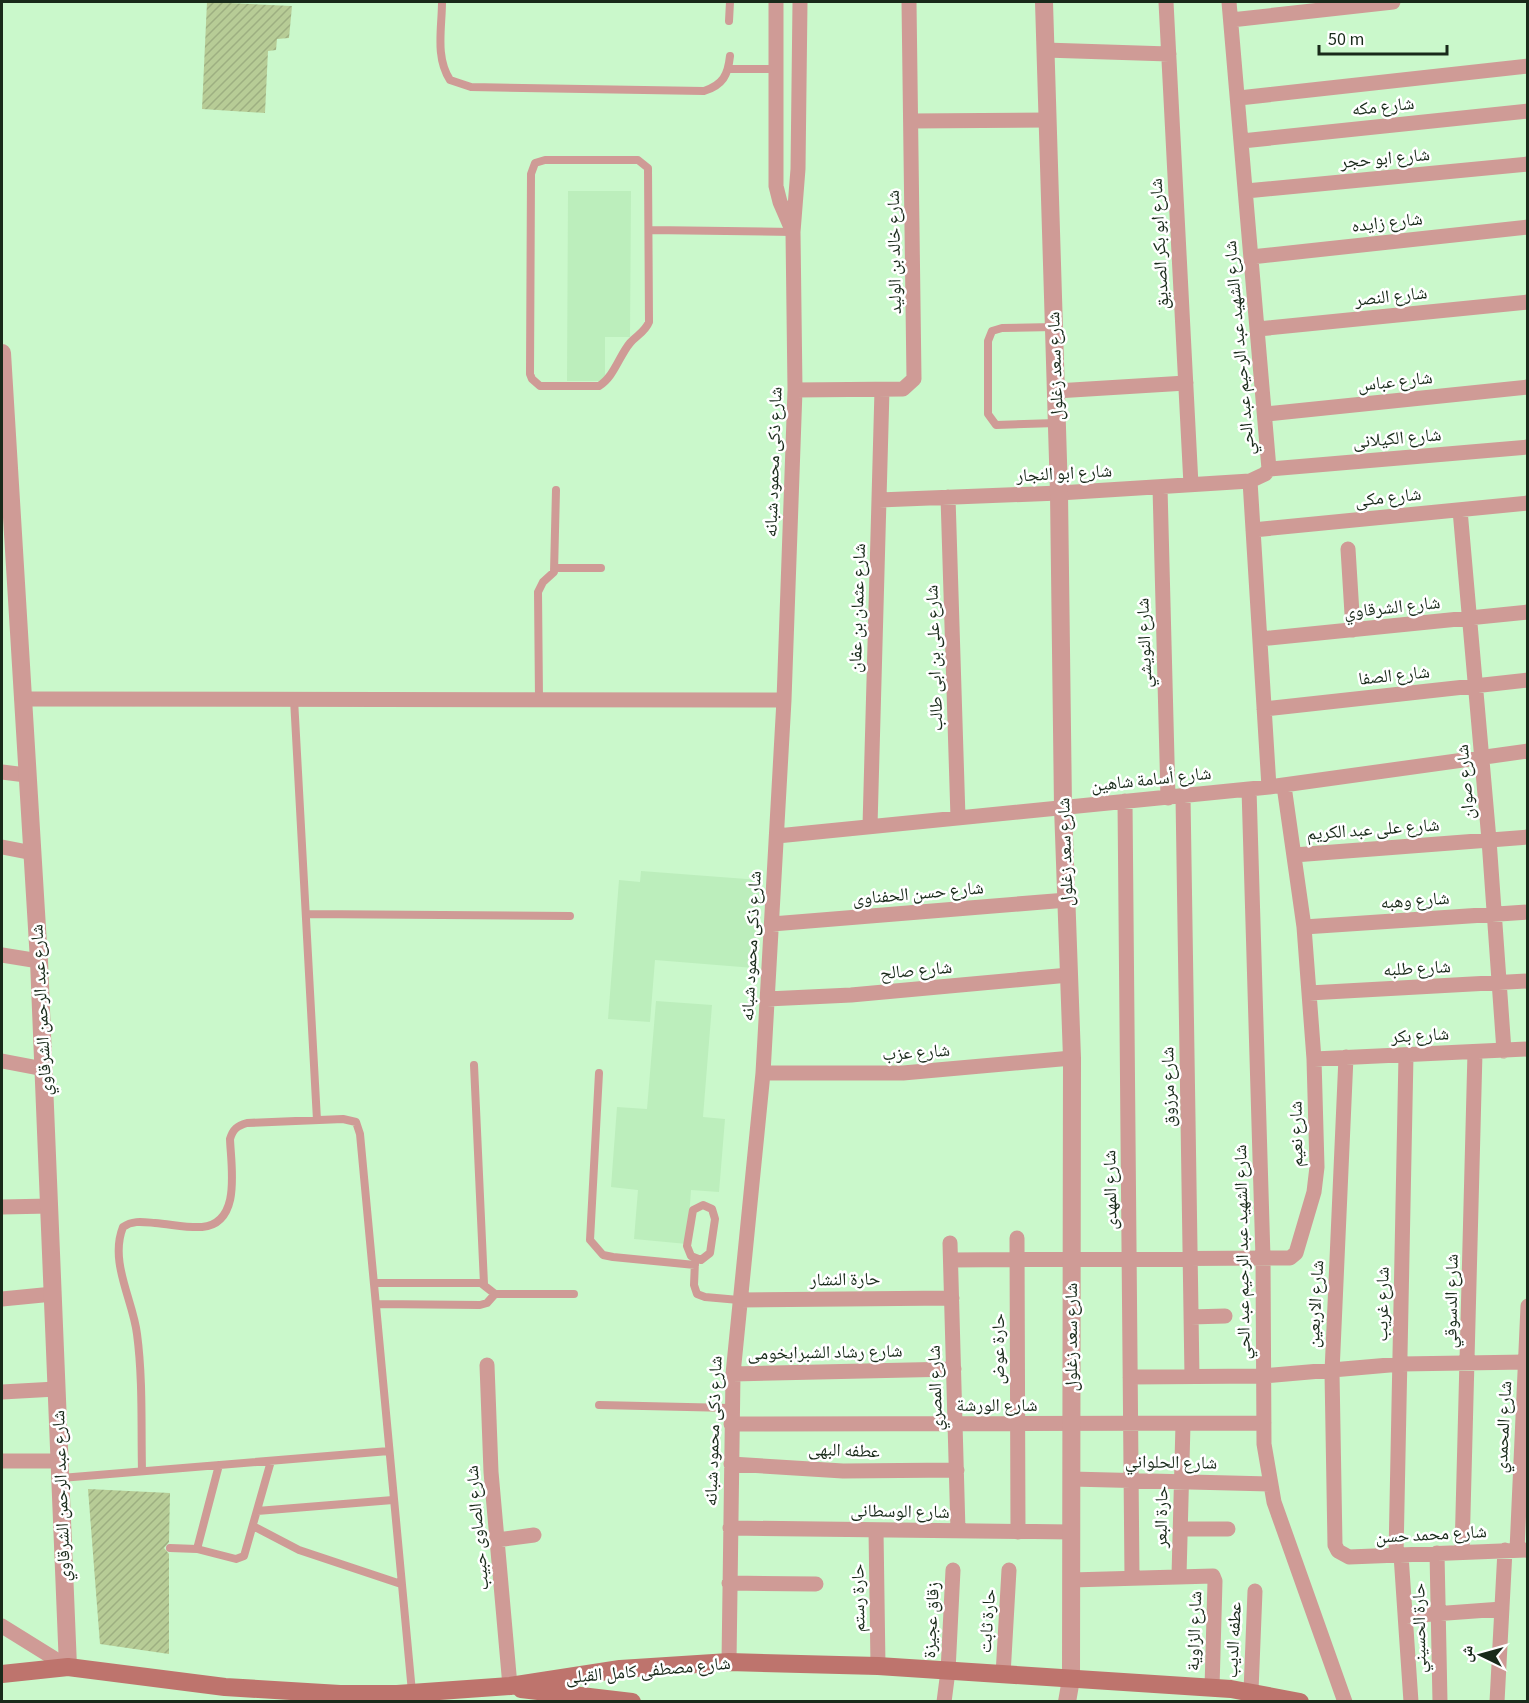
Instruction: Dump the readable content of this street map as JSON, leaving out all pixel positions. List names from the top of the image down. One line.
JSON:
{"streets":{"main road":["شارع مصطفى كامل القبلى"],"street":["شارع مكه","شارع ابو حجر","شارع زايده","شارع ابو بكر الصديق","شارع خالد بن الوليد","شارع النصر","شارع الشهيد عبد الرحيم عبد الحي","شارع سعد زغلول","شارع عباس","شارع الكيلانى","شارع ذكى محمود شبانه","شارع ابو النجار","شارع مكى","شارع الشرقاوي","شارع عثمان بن عفان","شارع النويشي","شارع على بن ابى طالب","شارع الصفا","شارع أسامة شاهين","شارع صوان","شارع على عبد الكريم","شارع حسن الحفناوى","شارع وهبه","شارع طلبه","شارع صالح","شارع عبد الرحمن الشرقاوي","شارع بكر","شارع عزب","شارع مرزوق","شارع نعيم","شارع المهدى","حارة النشار","شارع الدسوقي","شارع الاربعين","شارع غريب","حارة عوض","شارع رشاد الشبرابخومى","شارع المصري","شارع الورشة","شارع المحمدي","عطفه البهى","شارع الحلواني","شارع الوسطانى","حارة البعر","شارع الصاوى حبيب","شارع محمد حسن","حارة رستم","زقاق عجيزة","حارة ثابت","حارة الحسيني","شارع الزاوية","عطفه الديب"]},"crossings":[["شارع مكه","شارع الشهيد عبد الرحيم عبد الحي"],["شارع ابو حجر","شارع الشهيد عبد الرحيم عبد الحي"],["شارع زايده","شارع الشهيد عبد الرحيم عبد الحي"],["شارع ابو بكر الصديق","شارع ابو النجار"],["شارع خالد بن الوليد","شارع ذكى محمود شبانه"],["شارع خالد بن الوليد","شارع عثمان بن عفان"],["شارع النصر","شارع الشهيد عبد الرحيم عبد الحي"],["شارع الشهيد عبد الرحيم عبد الحي","شارع عباس"],["شارع الشهيد عبد الرحيم عبد الحي","شارع الكيلانى"],["شارع الشهيد عبد الرحيم عبد الحي","شارع ابو النجار"],["شارع الشهيد عبد الرحيم عبد الحي","شارع مكى"],["شارع الشهيد عبد الرحيم عبد الحي","شارع الشرقاوي"],["شارع الشهيد عبد الرحيم عبد الحي","شارع الصفا"],["شارع الشهيد عبد الرحيم عبد الحي","شارع أسامة شاهين"],["شارع الشهيد عبد الرحيم عبد الحي","شارع نعيم"],["شارع الشهيد عبد الرحيم عبد الحي","شارع الورشة"],["شارع الشهيد عبد الرحيم عبد الحي","شارع الحلواني"],["شارع سعد زغلول","شارع ابو النجار"],["شارع سعد زغلول","شارع أسامة شاهين"],["شارع سعد زغلول","شارع حسن الحفناوى"],["شارع سعد زغلول","شارع صالح"],["شارع سعد زغلول","شارع عزب"],["شارع سعد زغلول","شارع نعيم"],["شارع سعد زغلول","شارع الورشة"],["شارع سعد زغلول","شارع الحلواني"],["شارع سعد زغلول","شارع الوسطانى"],["شارع سعد زغلول","شارع مصطفى كامل القبلى"],["شارع ذكى محمود شبانه","شارع أسامة شاهين"],["شارع ذكى محمود شبانه","شارع حسن الحفناوى"],["شارع ذكى محمود شبانه","شارع صالح"],["شارع ذكى محمود شبانه","شارع عزب"],["شارع ذكى محمود شبانه","حارة النشار"],["شارع ذكى محمود شبانه","شارع رشاد الشبرابخومى"],["شارع ذكى محمود شبانه","شارع الورشة"],["شارع ذكى محمود شبانه","عطفه البهى"],["شارع ذكى محمود شبانه","شارع الوسطانى"],["شارع ذكى محمود شبانه","شارع مصطفى كامل القبلى"],["شارع ابو النجار","شارع عثمان بن عفان"],["شارع ابو النجار","شارع النويشي"],["شارع ابو النجار","شارع على بن ابى طالب"],["شارع مكى","شارع صوان"],["شارع الشرقاوي","شارع صوان"],["شارع عثمان بن عفان","شارع أسامة شاهين"],["شارع النويشي","شارع أسامة شاهين"],["شارع النويشي","شارع مرزوق"],["شارع على بن ابى طالب","شارع أسامة شاهين"],["شارع الصفا","شارع صوان"],["شارع أسامة شاهين","شارع صوان"],["شارع أسامة شاهين","شارع مرزوق"],["شارع أسامة شاهين","شارع نعيم"],["شارع أسامة شاهين","شارع المهدى"],["شارع صوان","شارع على عبد الكريم"],["شارع صوان","شارع وهبه"],["شارع صوان","شارع طلبه"],["شارع صوان","شارع بكر"],["شارع على عبد الكريم","شارع نعيم"],["شارع وهبه","شارع نعيم"],["شارع طلبه","شارع نعيم"],["شارع عبد الرحمن الشرقاوي","شارع مصطفى كامل القبلى"],["شارع بكر","شارع نعيم"],["شارع بكر","شارع الدسوقي"],["شارع بكر","شارع الاربعين"],["شارع بكر","شارع غريب"],["شارع مرزوق","شارع نعيم"],["شارع نعيم","شارع المهدى"],["شارع نعيم","حارة عوض"],["شارع نعيم","شارع المصري"],["شارع المهدى","شارع الورشة"],["شارع المهدى","شارع الحلواني"],["حارة النشار","شارع المصري"],["شارع الدسوقي","شارع محمد حسن"],["شارع الاربعين","شارع محمد حسن"],["شارع غريب","شارع محمد حسن"],["حارة عوض","شارع الورشة"],["حارة عوض","شارع الوسطانى"],["شارع رشاد الشبرابخومى","شارع المصري"],["شارع المصري","شارع الورشة"],["شارع المصري","عطفه البهى"],["شارع المصري","شارع الوسطانى"],["شارع الورشة","حارة البعر"],["شارع المحمدي","شارع محمد حسن"],["شارع الحلواني","حارة البعر"],["شارع الوسطانى","حارة رستم"],["حارة البعر","شارع الزاوية"],["شارع الصاوى حبيب","شارع مصطفى كامل القبلى"],["شارع محمد حسن","حارة الحسيني"],["حارة رستم","شارع مصطفى كامل القبلى"],["زقاق عجيزة","شارع مصطفى كامل القبلى"],["حارة ثابت","شارع مصطفى كامل القبلى"],["شارع الزاوية","شارع مصطفى كامل القبلى"],["عطفه الديب","شارع مصطفى كامل القبلى"]],"scale_bar":"50 m","north":"left"}
